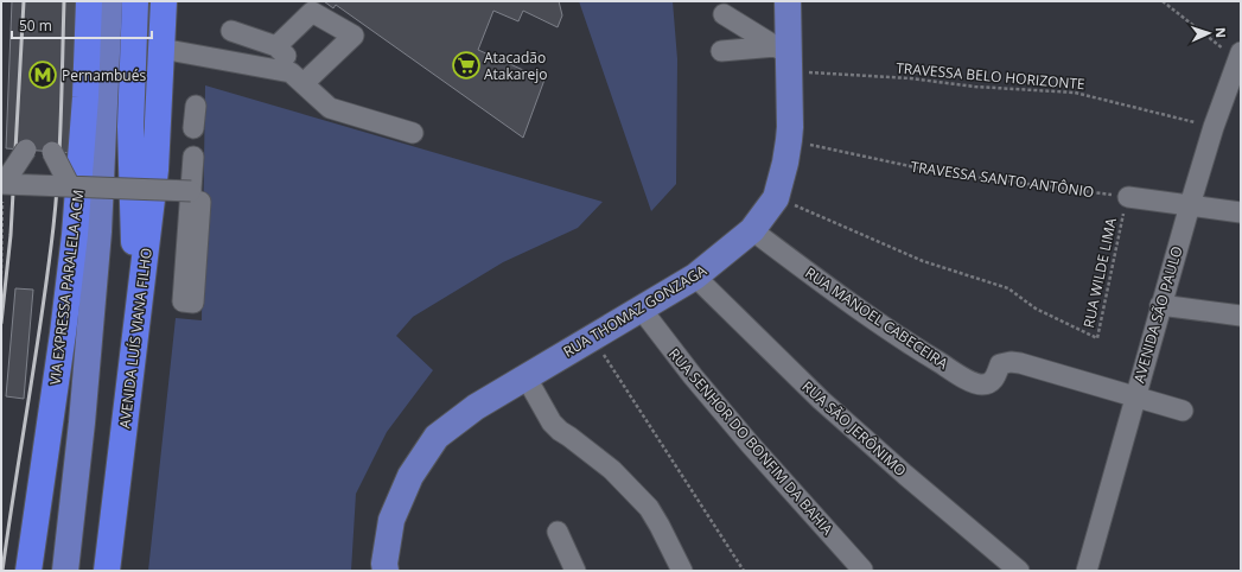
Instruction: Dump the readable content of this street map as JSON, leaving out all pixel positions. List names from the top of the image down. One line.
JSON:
{"streets":{"highway":["VIA EXPRESSA PARALELA ACM","AVENIDA LUÍS VIANA FILHO"],"main road":["RUA THOMAZ GONZAGA"],"street":["AVENIDA SÃO PAULO","RUA MANOEL CABECEIRA","RUA SÃO JERÔNIMO","RUA SENHOR DO BONFIM DA BAHIA"],"path":["TRAVESSA BELO HORIZONTE","TRAVESSA SANTO ANTÔNIO","RUA WILDE LIMA"]},"crossings":[["TRAVESSA BELO HORIZONTE","RUA THOMAZ GONZAGA"],["TRAVESSA BELO HORIZONTE","AVENIDA SÃO PAULO"],["TRAVESSA SANTO ANTÔNIO","RUA WILDE LIMA"],["TRAVESSA SANTO ANTÔNIO","RUA THOMAZ GONZAGA"],["RUA THOMAZ GONZAGA","RUA MANOEL CABECEIRA"],["RUA THOMAZ GONZAGA","RUA SÃO JERÔNIMO"],["RUA THOMAZ GONZAGA","RUA SENHOR DO BONFIM DA BAHIA"],["AVENIDA SÃO PAULO","RUA MANOEL CABECEIRA"]],"places":{"supermarket":["Atacadão Atakarejo"],"metro station":["Pernambués"]},"scale_bar":"50 m","north":"right"}
